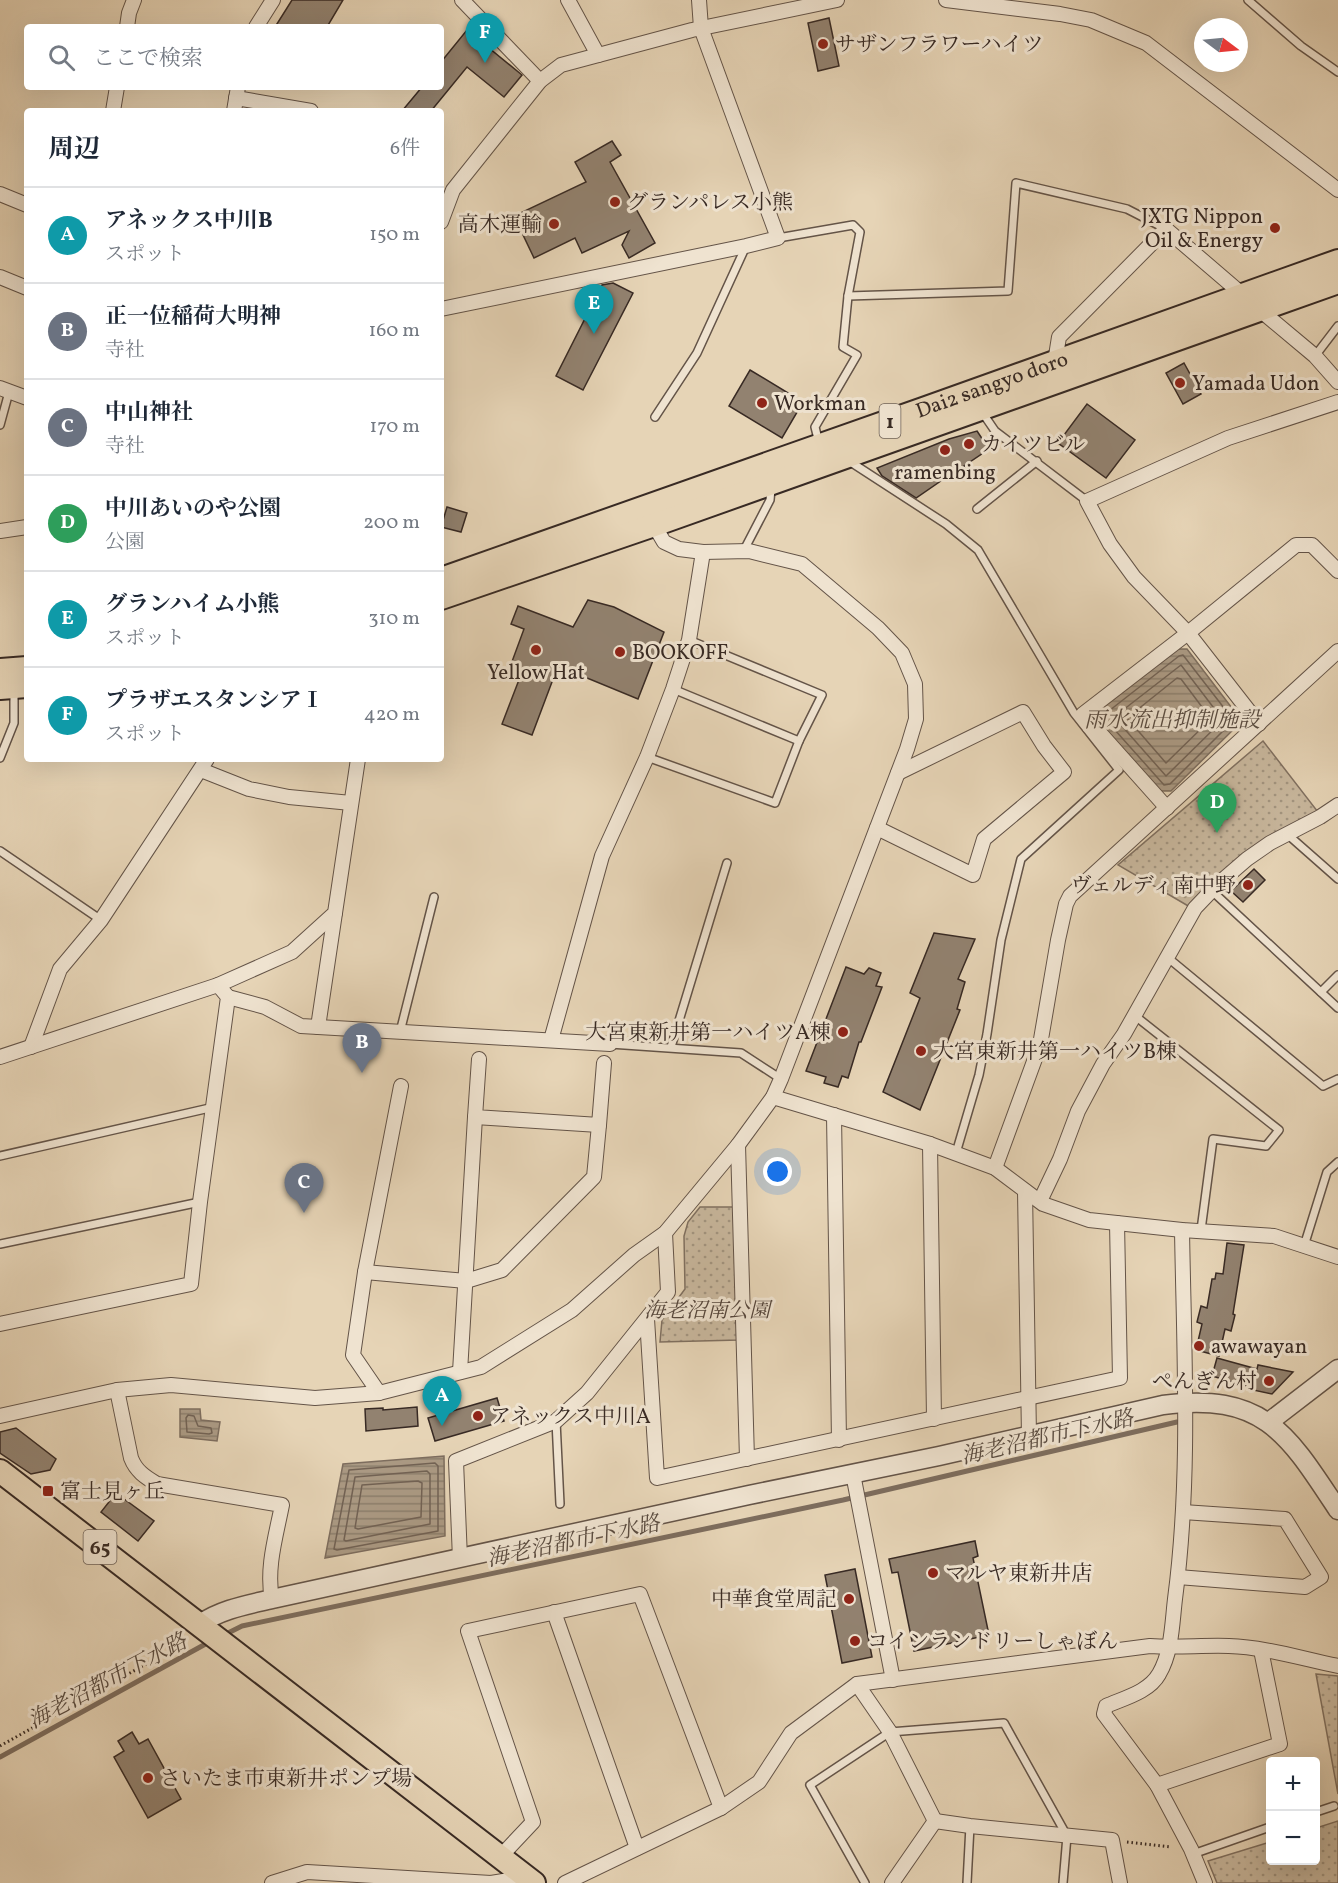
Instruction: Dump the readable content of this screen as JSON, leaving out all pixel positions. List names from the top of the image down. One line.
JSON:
{"streets":{"main road":["Dai2 sangyo doro","1","65"]},"water":["雨水流出抑制施設","海老沼都市下水路"],"parks":["海老沼南公園"],"places":{"other":["サザンフラワーハイツ","グランパレス小熊","高木運輸","JXTG Nippon Oil & Energy","Yamada Udon","Workman","カイツビル","ramenbing","Yellow Hat","BOOKOFF","ヴェルディ南中野","大宮東新井第一ハイツA棟","大宮東新井第一ハイツB棟","awawayan","ぺんぎん村","アネックス中川A","マルヤ東新井店","中華食堂周記","コインランドリーしゃぼん","さいたま市東新井ポンプ場"],"transit":["富士見ヶ丘"]},"north":"right","page":{"pins":["F","E","D","B","C","A"],"search":"ここで検索","heading":["周辺","6件"],"list":[{"mark":"A","name":"アネックス中川B","note":"スポット","value":"150 m"},{"mark":"B","name":"正一位稲荷大明神","note":"寺社","value":"160 m"},{"mark":"C","name":"中山神社","note":"寺社","value":"170 m"},{"mark":"D","name":"中川あいのや公園","note":"公園","value":"200 m"},{"mark":"E","name":"グランハイム小熊","note":"スポット","value":"310 m"},{"mark":"F","name":"プラザエスタンシアⅠ","note":"スポット","value":"420 m"}],"map_buttons":["+","−"]}}
